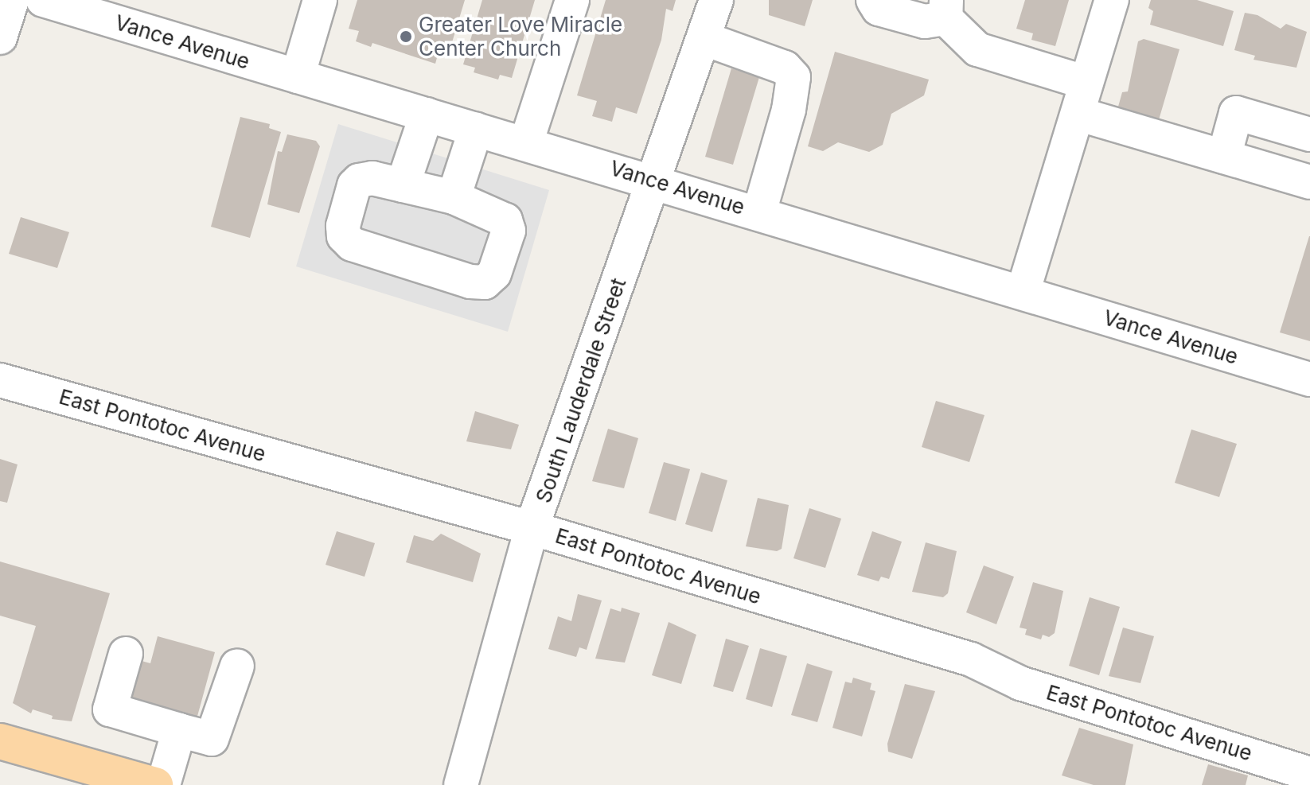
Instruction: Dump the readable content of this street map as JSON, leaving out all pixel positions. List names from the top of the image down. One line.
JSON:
{"streets":{"street":["Vance Avenue","South Lauderdale Street","East Pontotoc Avenue"]},"crossings":[["Vance Avenue","South Lauderdale Street"],["South Lauderdale Street","East Pontotoc Avenue"]],"places":["Greater Love Miracle Center Church"]}
